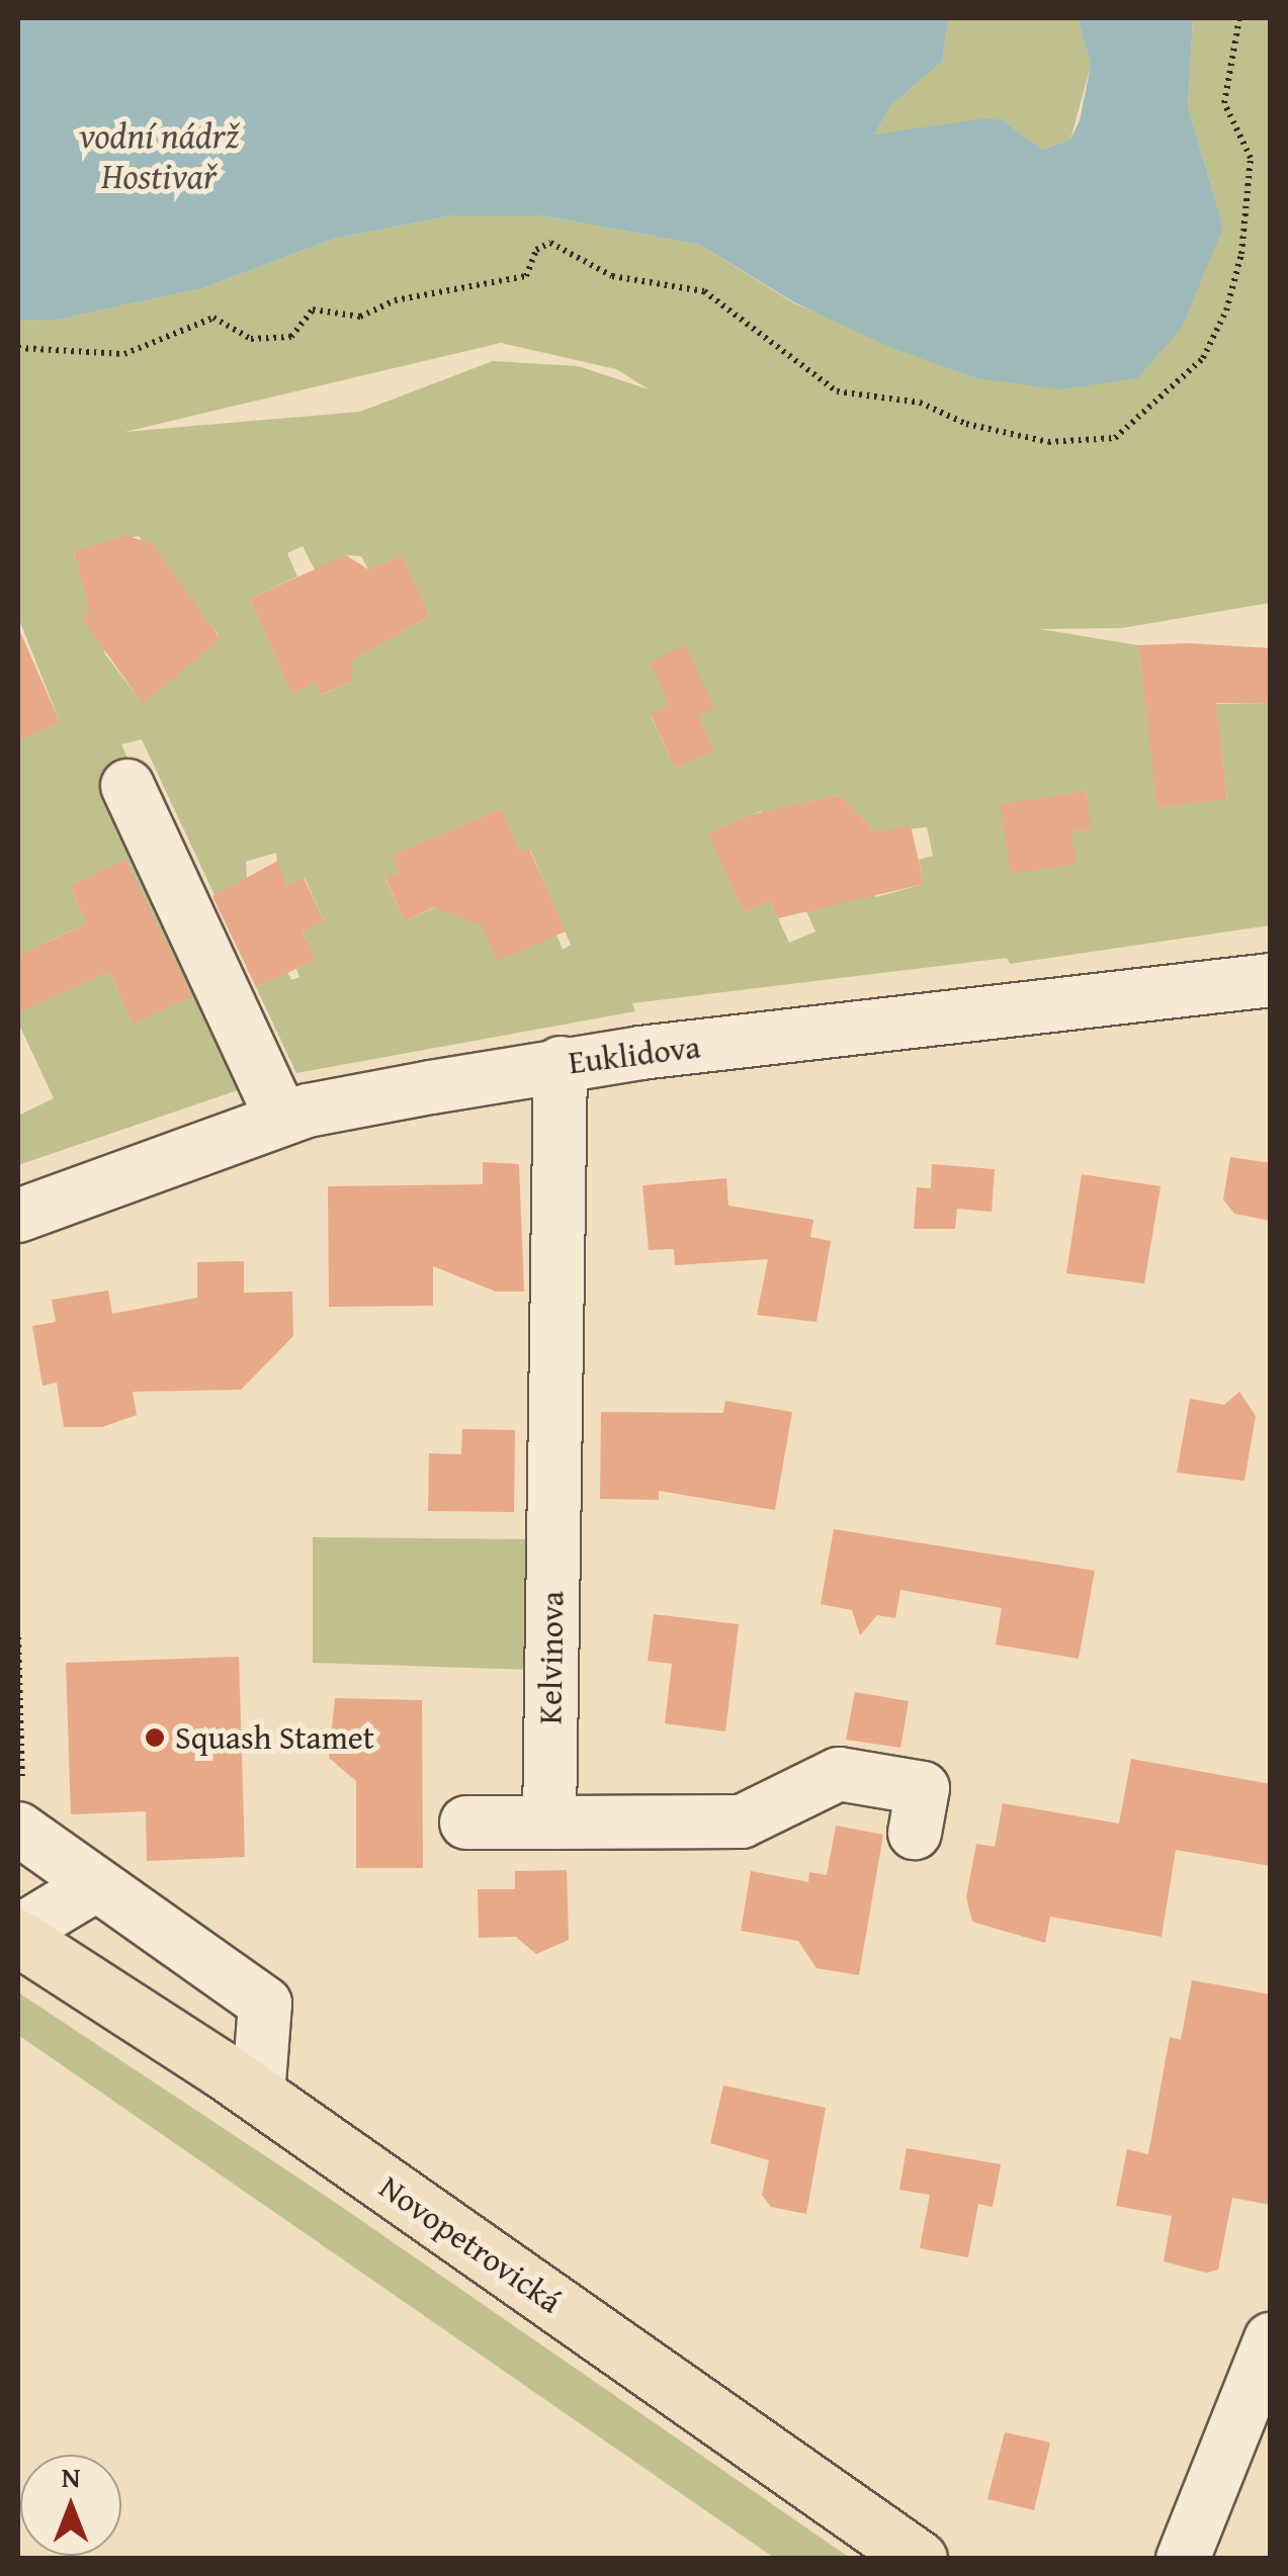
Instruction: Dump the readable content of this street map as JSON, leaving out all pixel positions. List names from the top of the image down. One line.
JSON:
{"streets":{"main road":["Novopetrovická"],"street":["Euklidova","Kelvinova"]},"crossings":[["Euklidova","Kelvinova"]],"water":["vodní nádrž Hostivař"],"places":["Squash Stamet"],"north":"top"}
